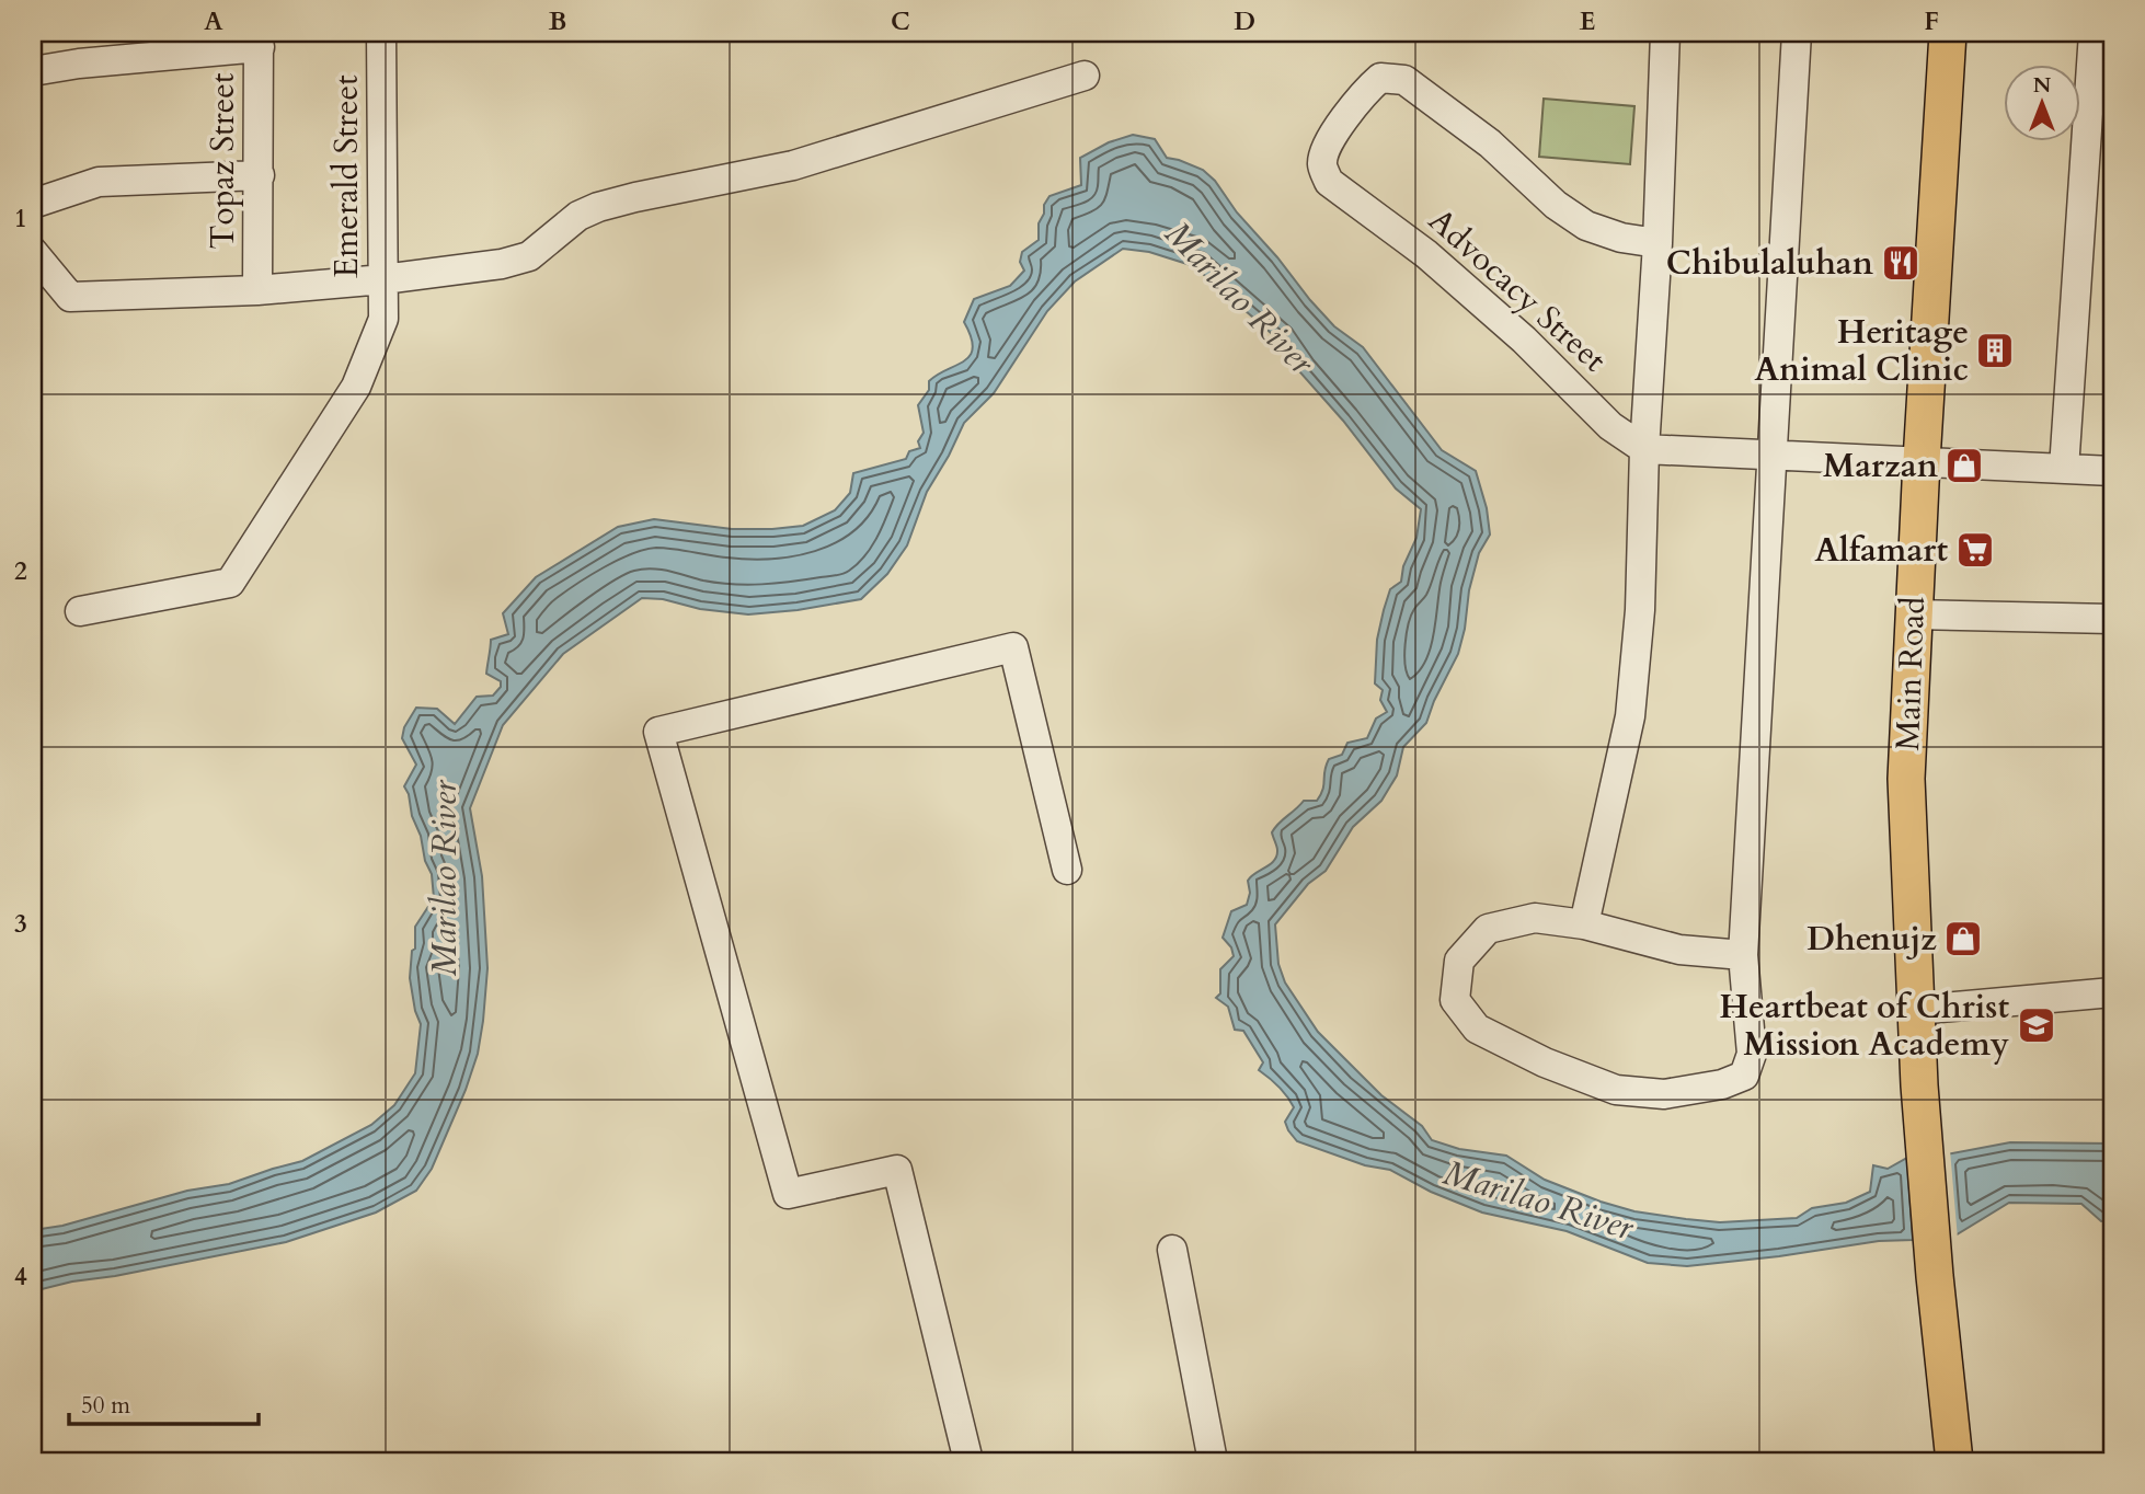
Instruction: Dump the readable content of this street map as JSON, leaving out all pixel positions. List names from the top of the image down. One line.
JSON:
{"streets":{"main road":["Main Road"],"street":["Topaz Street","Emerald Street","Advocacy Street"]},"water":["Marilao River"],"places":{"restaurant":["Chibulaluhan"],"building":["Heritage Animal Clinic"],"shop":["Marzan","Dhenujz"],"supermarket":["Alfamart"],"school or university":["Heartbeat of Christ Mission Academy"]},"scale_bar":"50 m","north":"top","grid":{"columns":["A","B","C","D","E","F"],"rows":["1","2","3","4"]}}
